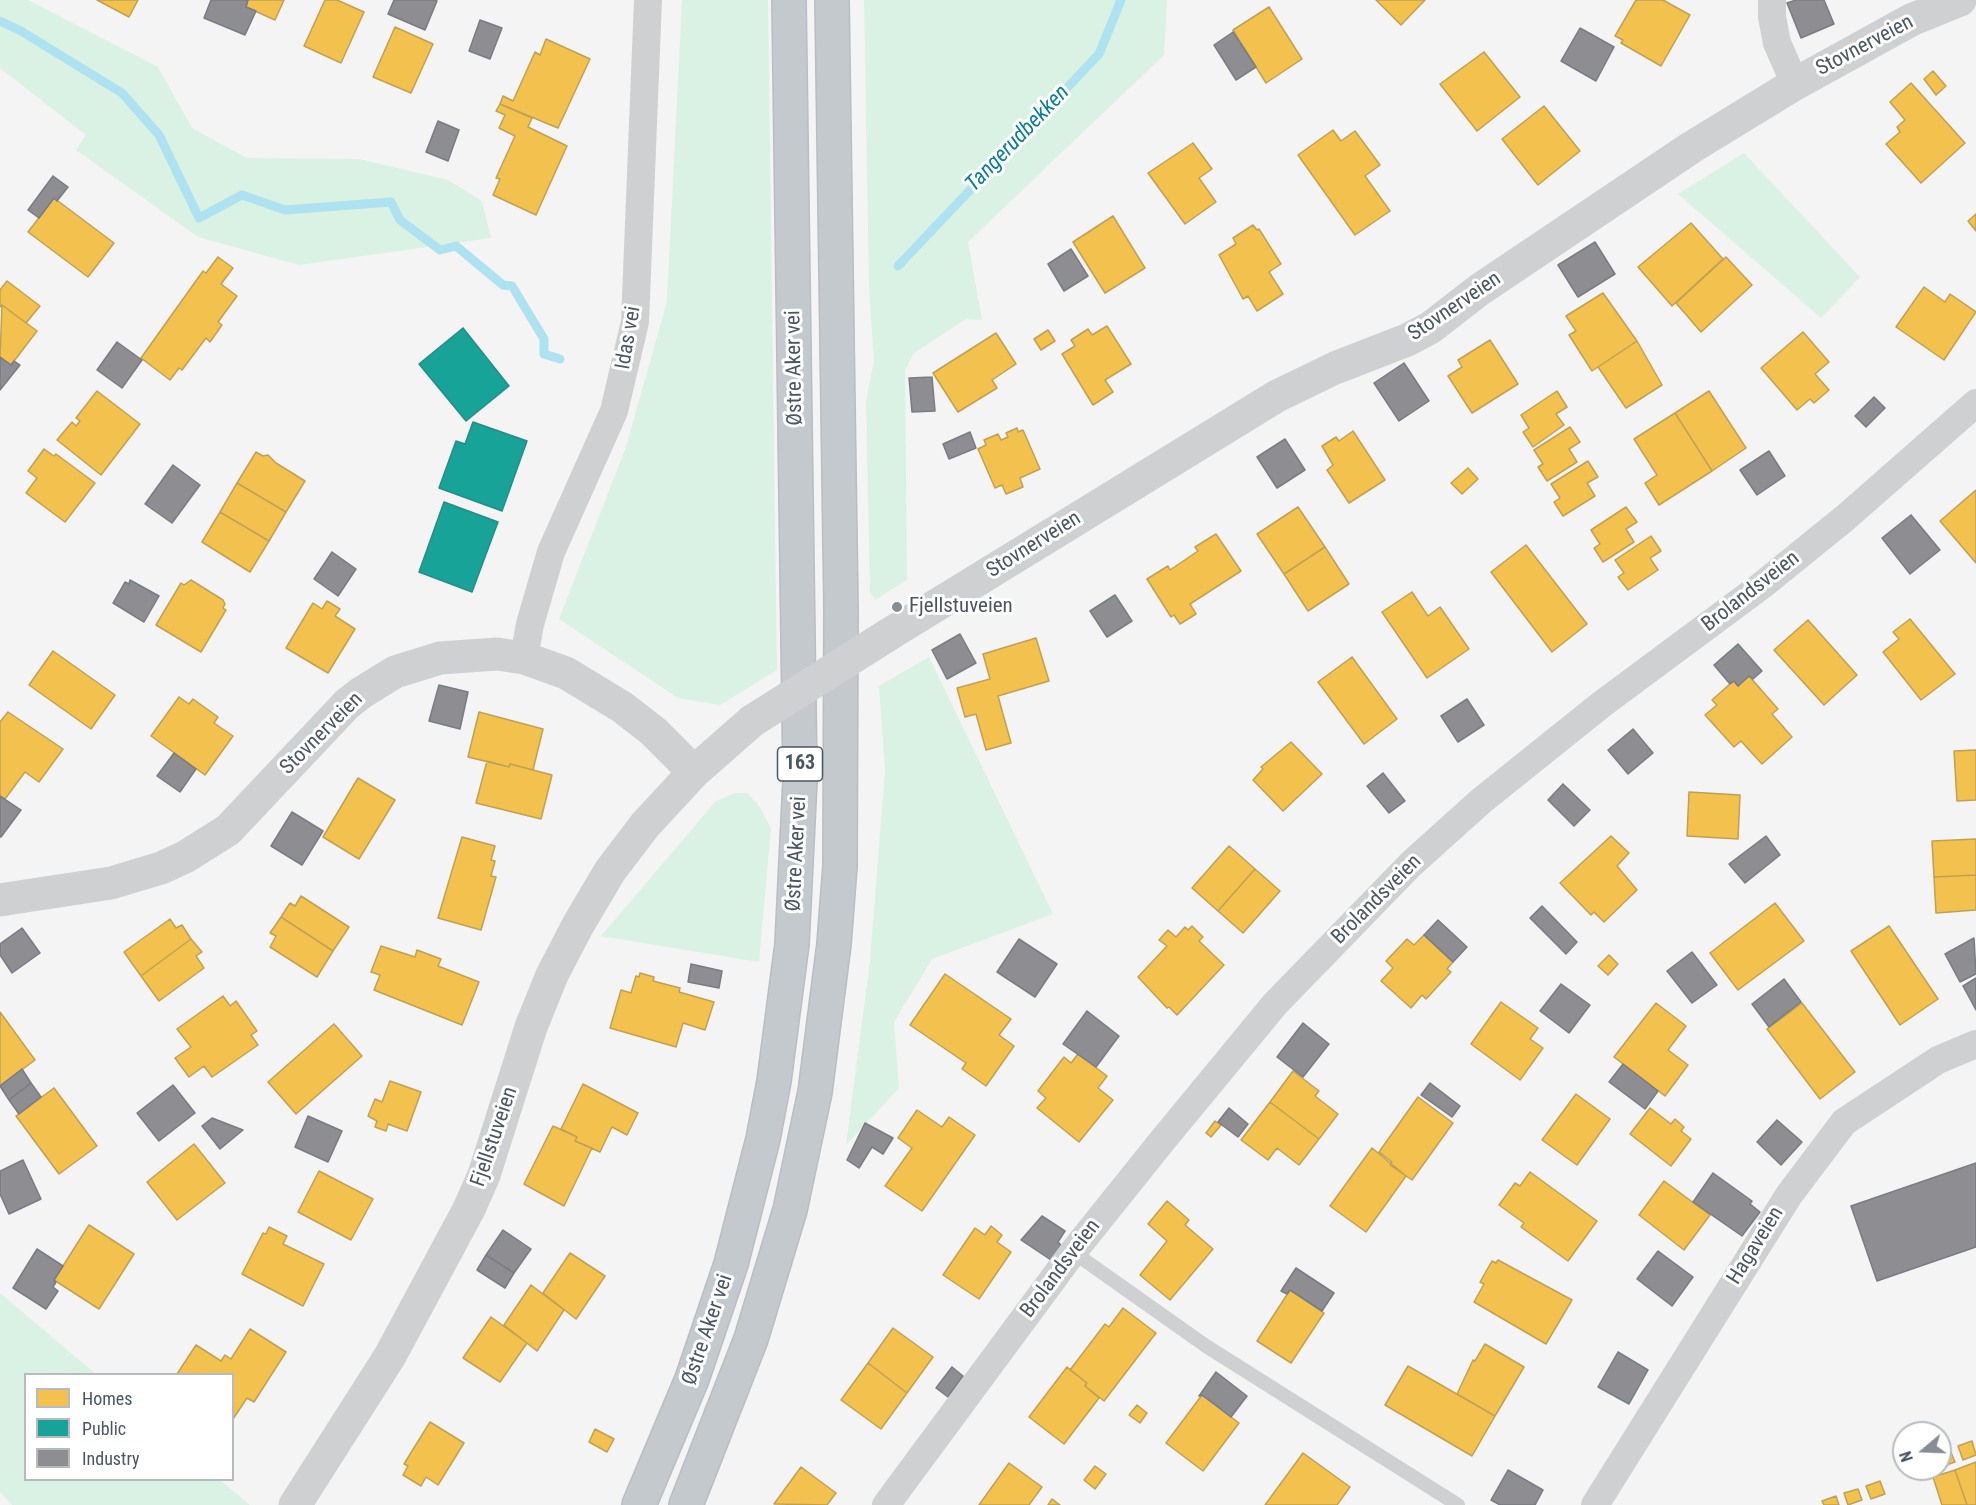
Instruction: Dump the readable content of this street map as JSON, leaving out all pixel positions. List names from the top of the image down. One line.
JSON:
{"streets":{"highway":["Østre Aker vei","163"],"street":["Stovnerveien","Idas vei","Brolandsveien","Fjellstuveien","Hagaveien"]},"crossings":[["Stovnerveien","Idas vei"],["Stovnerveien","Fjellstuveien"]],"water":["Tangerudbekken"],"places":["Fjellstuveien"],"legend":["Homes","Public","Industry"],"north":"left"}
